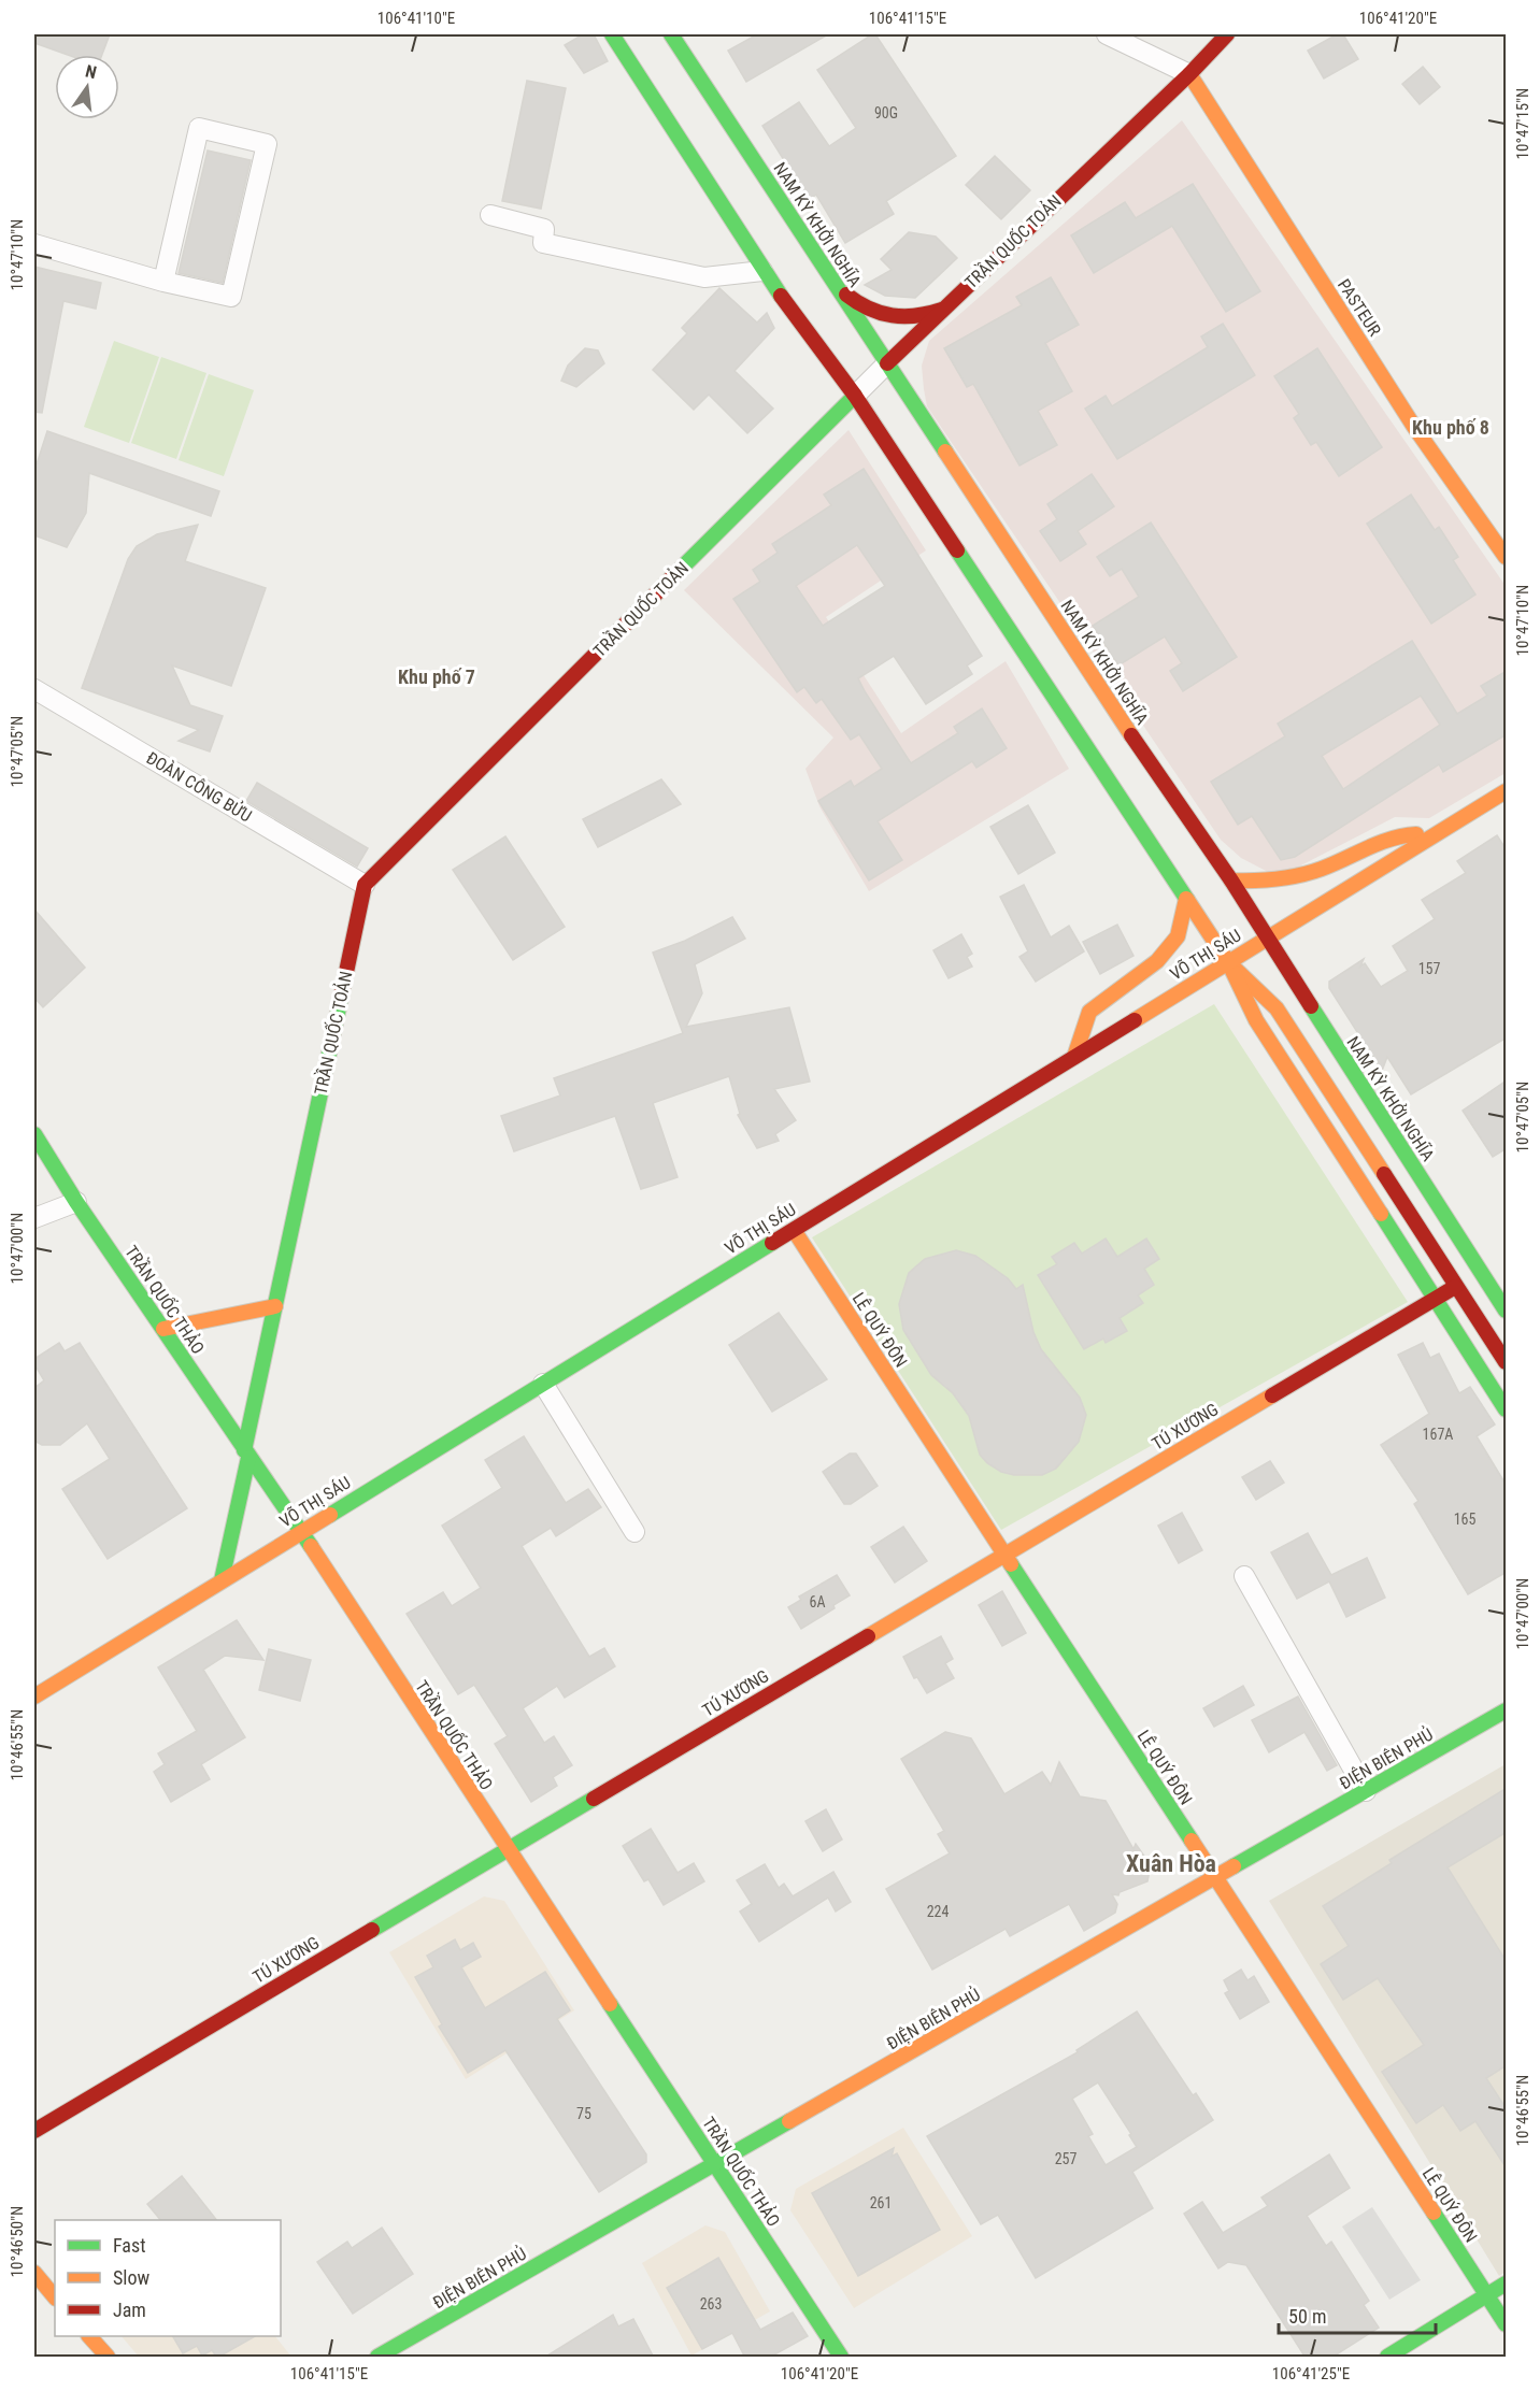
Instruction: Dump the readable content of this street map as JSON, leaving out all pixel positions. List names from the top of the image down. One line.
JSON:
{"streets":{"main road":["NAM KỲ KHỞI NGHĨA","TRẦN QUỐC TOẢN","PASTEUR","VÕ THỊ SÁU","TRẦN QUỐC THẢO","LÊ QUÝ ĐÔN","TÚ XƯƠNG","ĐIỆN BIÊN PHỦ"],"street":["ĐOÀN CÔNG BỬU"]},"crossings":[["NAM KỲ KHỞI NGHĨA","TRẦN QUỐC TOẢN"],["NAM KỲ KHỞI NGHĨA","VÕ THỊ SÁU"],["TRẦN QUỐC TOẢN","PASTEUR"],["TRẦN QUỐC TOẢN","ĐOÀN CÔNG BỬU"],["TRẦN QUỐC TOẢN","VÕ THỊ SÁU"],["TRẦN QUỐC TOẢN","TRẦN QUỐC THẢO"],["VÕ THỊ SÁU","TRẦN QUỐC THẢO"],["VÕ THỊ SÁU","LÊ QUÝ ĐÔN"],["TRẦN QUỐC THẢO","TÚ XƯƠNG"],["TRẦN QUỐC THẢO","ĐIỆN BIÊN PHỦ"],["LÊ QUÝ ĐÔN","TÚ XƯƠNG"],["LÊ QUÝ ĐÔN","ĐIỆN BIÊN PHỦ"]],"districts":["Khu phố 8","Khu phố 7","Xuân Hòa"],"house_numbers":["90G","157","167A","165","6A","224","75","257","261","263"],"legend":["Fast","Slow","Jam"],"scale_bar":"50 m","north":"top","coordinates":["106°41'10\"E","106°41'15\"E","106°41'20\"E","10°47'15\"N","10°47'10\"N","10°47'05\"N","10°47'00\"N","10°46'55\"N","10°46'50\"N","106°41'25\"E"]}
